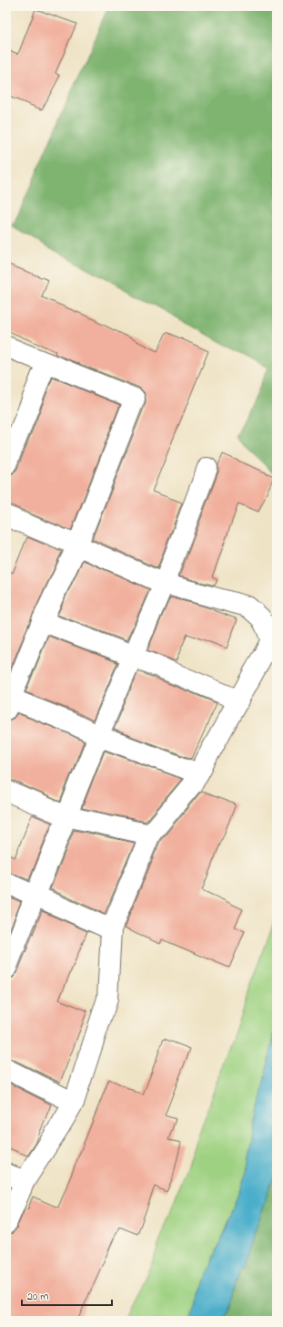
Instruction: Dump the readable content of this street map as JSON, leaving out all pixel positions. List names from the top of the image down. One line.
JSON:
{"scale_bar":"20 m"}
